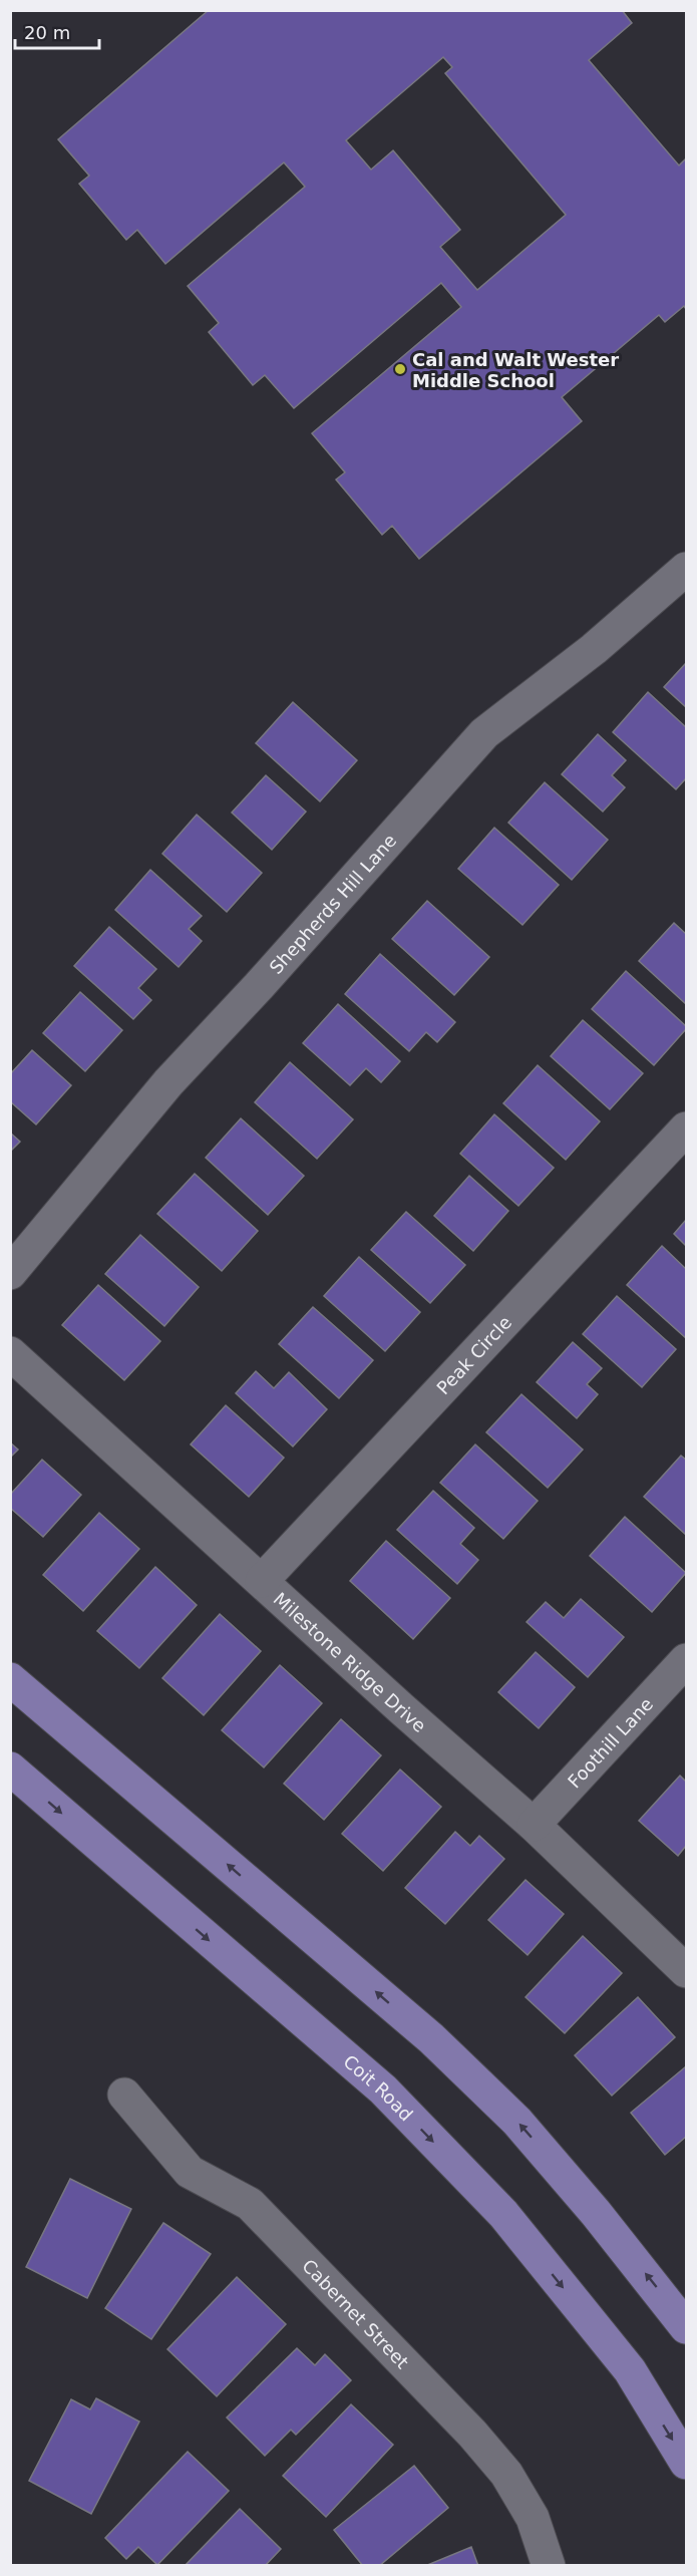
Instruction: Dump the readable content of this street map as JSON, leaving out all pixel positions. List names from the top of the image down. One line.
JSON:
{"streets":{"main road":["Coit Road"],"street":["Shepherds Hill Lane","Peak Circle","Milestone Ridge Drive","Foothill Lane","Cabernet Street"]},"crossings":[["Peak Circle","Milestone Ridge Drive"],["Milestone Ridge Drive","Foothill Lane"]],"places":["Cal and Walt Wester Middle School"],"scale_bar":"20 m"}
